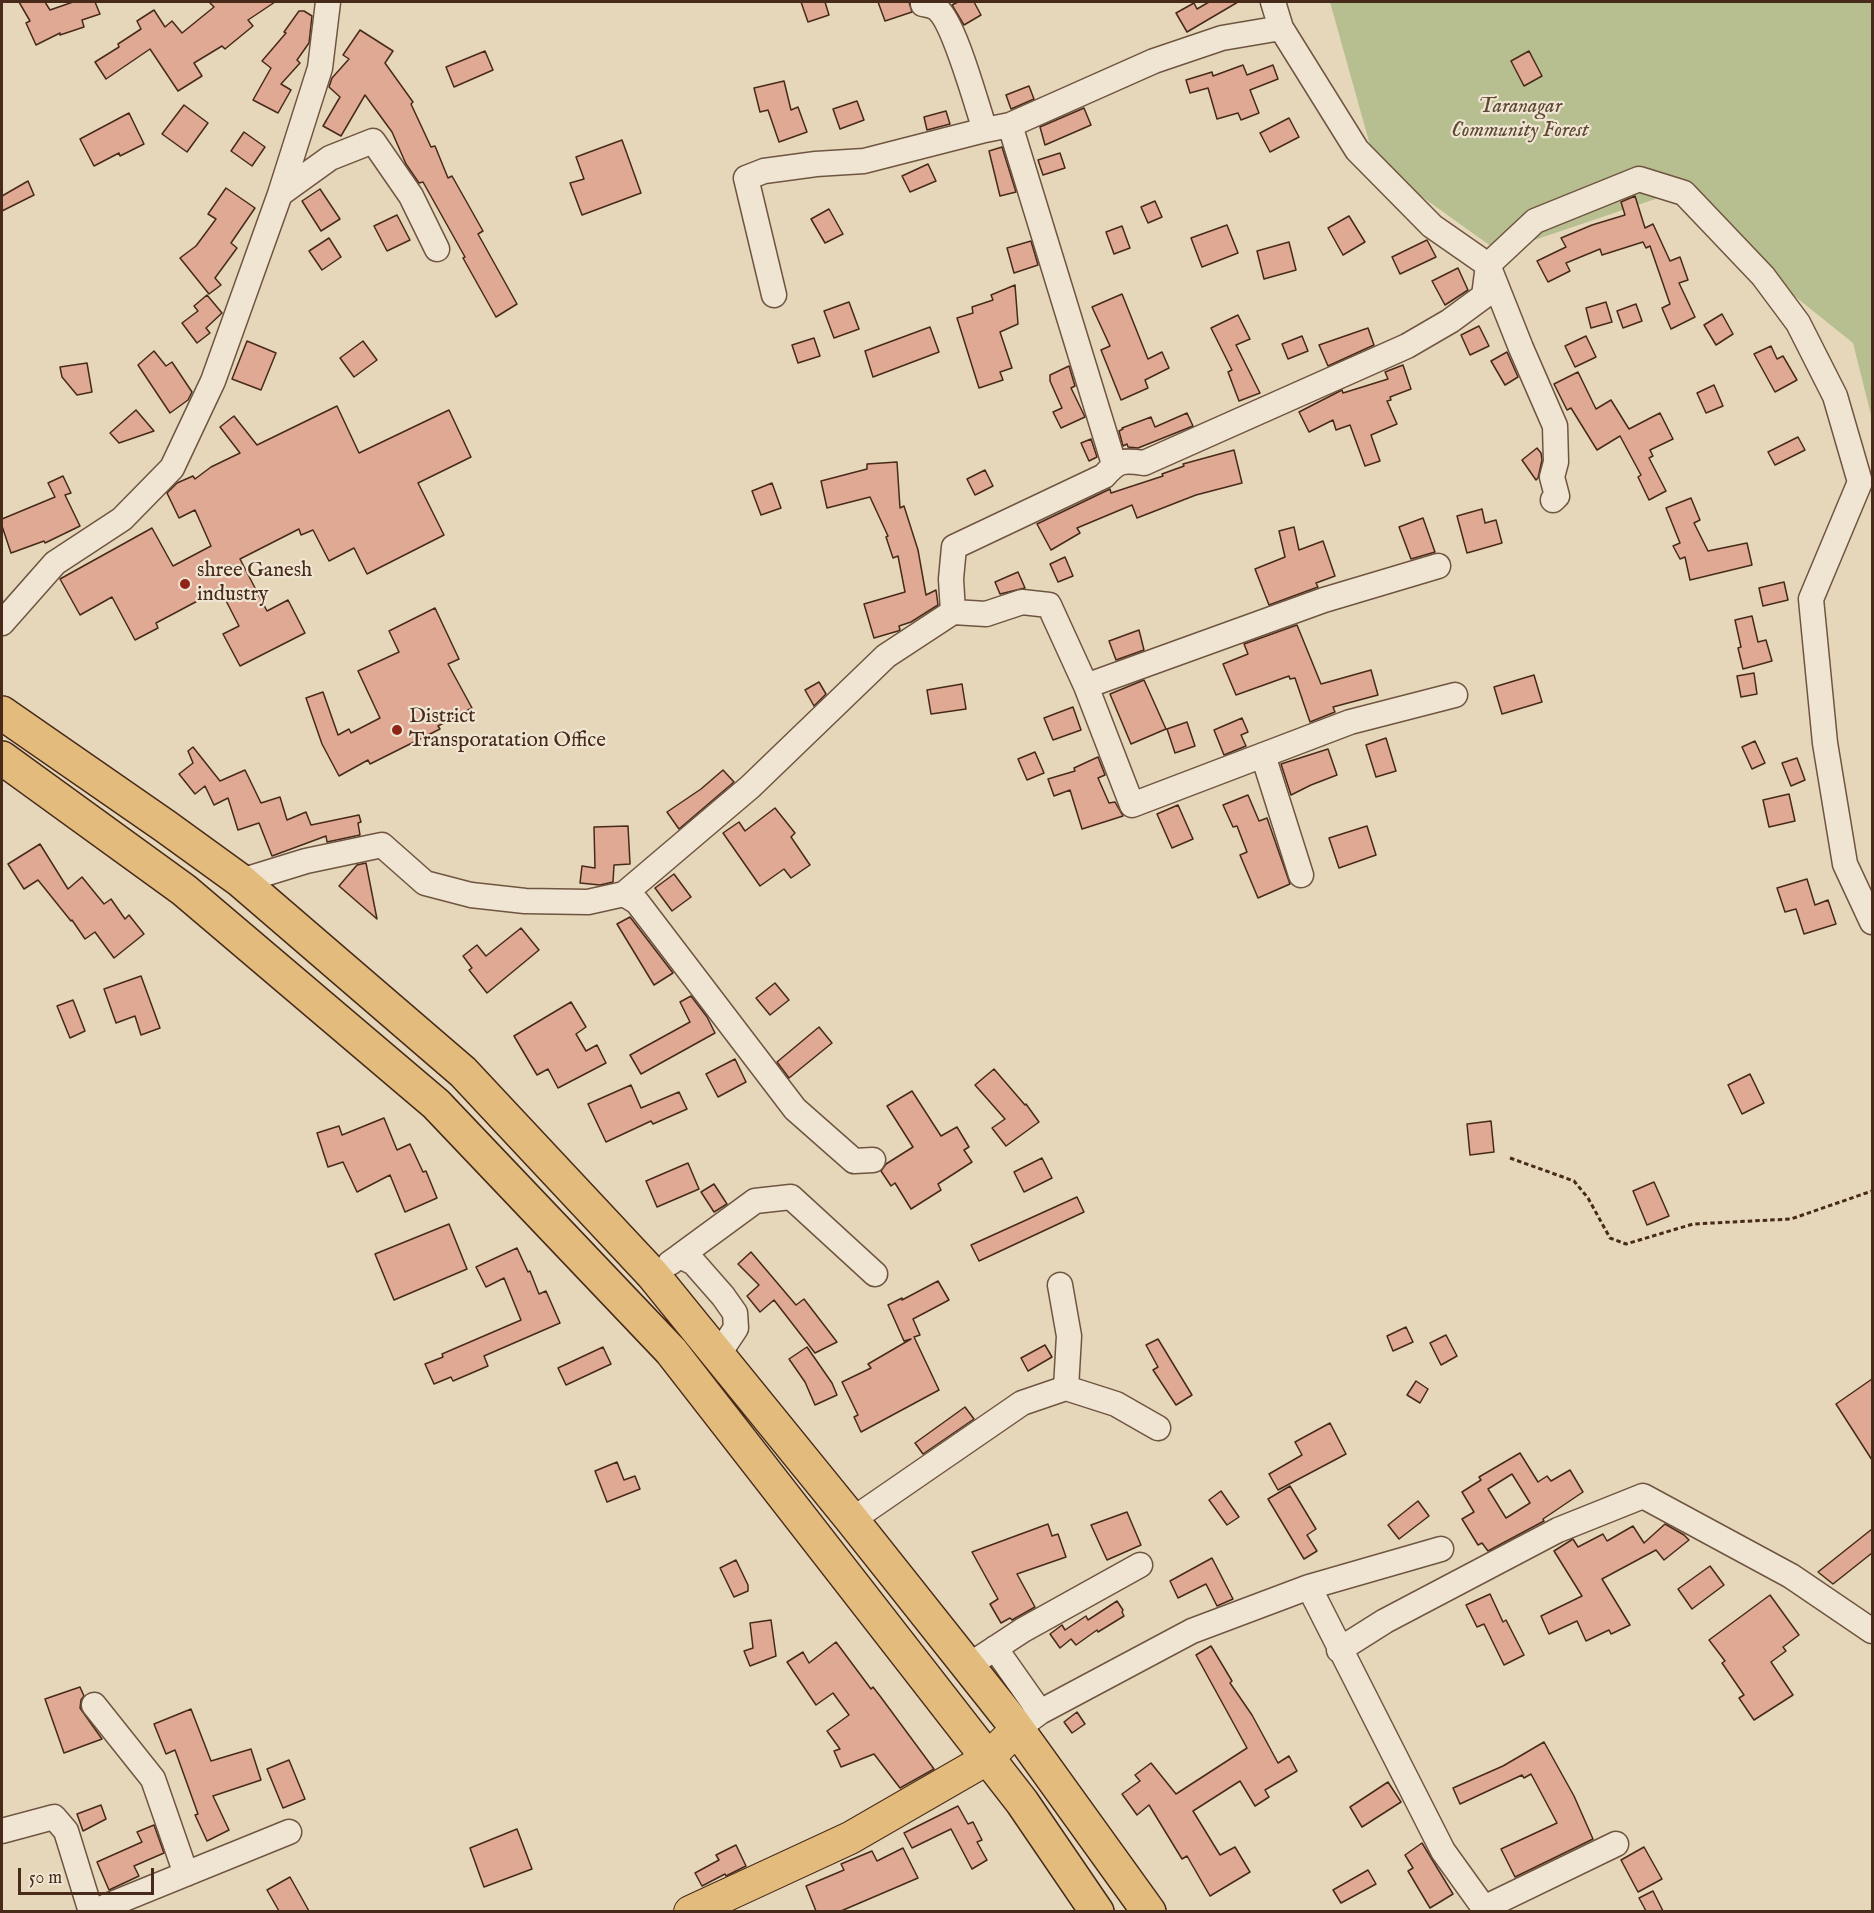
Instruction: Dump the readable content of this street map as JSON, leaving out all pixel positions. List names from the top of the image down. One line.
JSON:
{"parks":["Taranagar Community Forest"],"places":["shree Ganesh industry","District Transporatation Office"],"scale_bar":"50 m"}
